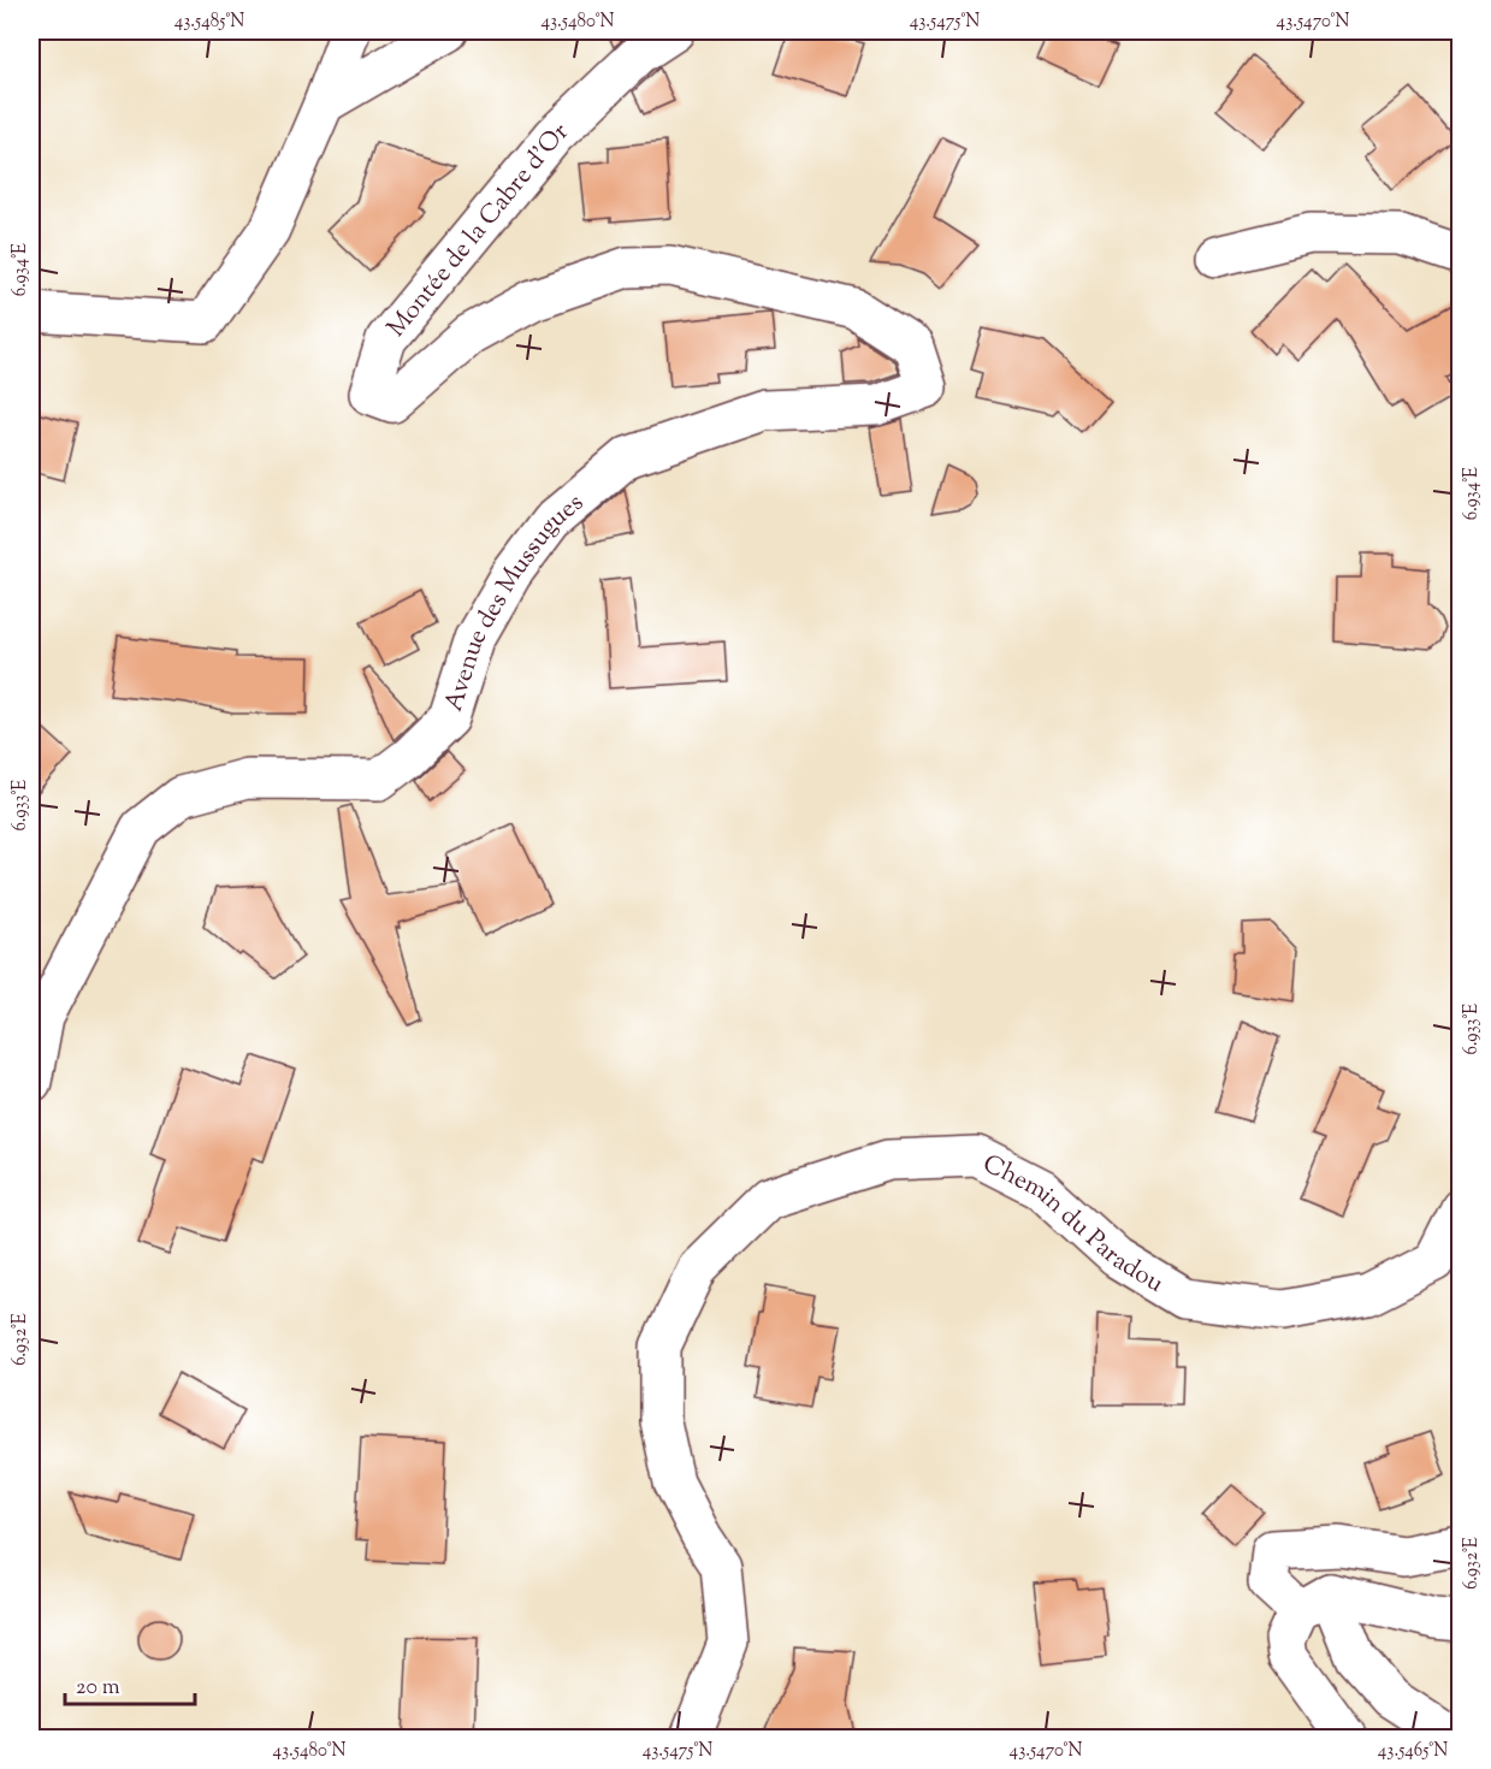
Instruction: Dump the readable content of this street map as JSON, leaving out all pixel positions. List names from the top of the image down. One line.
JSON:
{"streets":{"street":["Montée de la Cabre d'Or","Avenue des Mussugues","Chemin du Paradou"]},"crossings":[["Montée de la Cabre d'Or","Avenue des Mussugues"]],"scale_bar":"20 m","coordinates":["43.5485°N","43.5480°N","43.5475°N","43.5470°N","6.934°E","6.933°E","6.932°E","43.5465°N"]}
